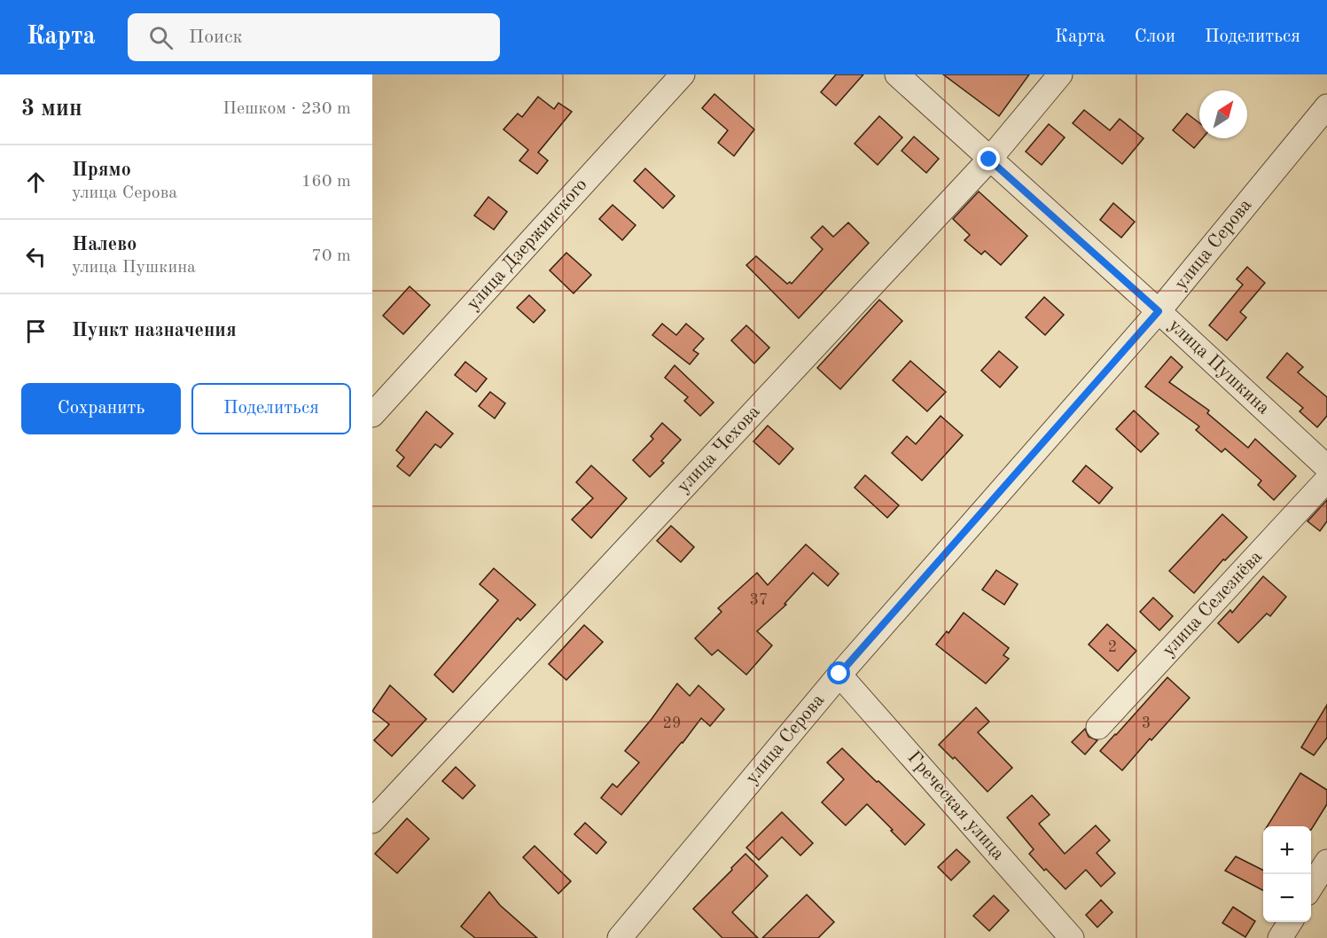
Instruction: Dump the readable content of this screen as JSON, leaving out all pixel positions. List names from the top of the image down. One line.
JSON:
{"streets":{"street":["улица Дзержинского","улица Серова","улица Пушкина","улица Чехова","улица Селезнёва","Греческая улица"]},"crossings":[["улица Серова","улица Пушкина"],["улица Серова","Греческая улица"],["улица Пушкина","улица Чехова"]],"house_numbers":["37","2","29","3"],"north":"top right","page":{"header":"Карта","search":"Поиск","nav":["Карта","Слои","Поделиться"],"heading":["3 мин","Пешком · 230 m"],"list":[["Прямо","улица Серова","160 m"],["Налево","улица Пушкина","70 m"],"Пункт назначения"],"buttons":["Сохранить","Поделиться"],"map_buttons":["+","−"]}}
